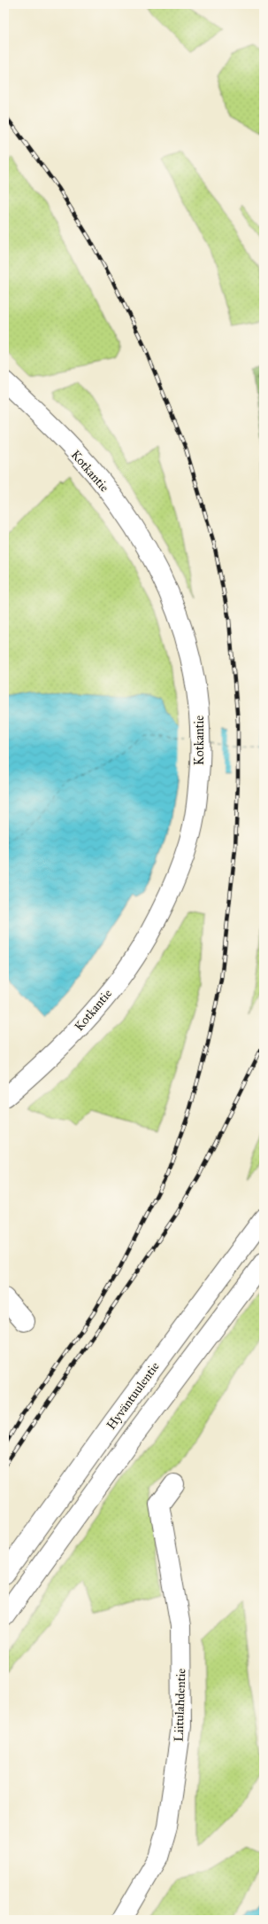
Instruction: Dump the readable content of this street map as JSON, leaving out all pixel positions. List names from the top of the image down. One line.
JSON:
{"streets":{"main road":["Kotkantie","Hyväntuulentie","Liitulahdentie"]}}
